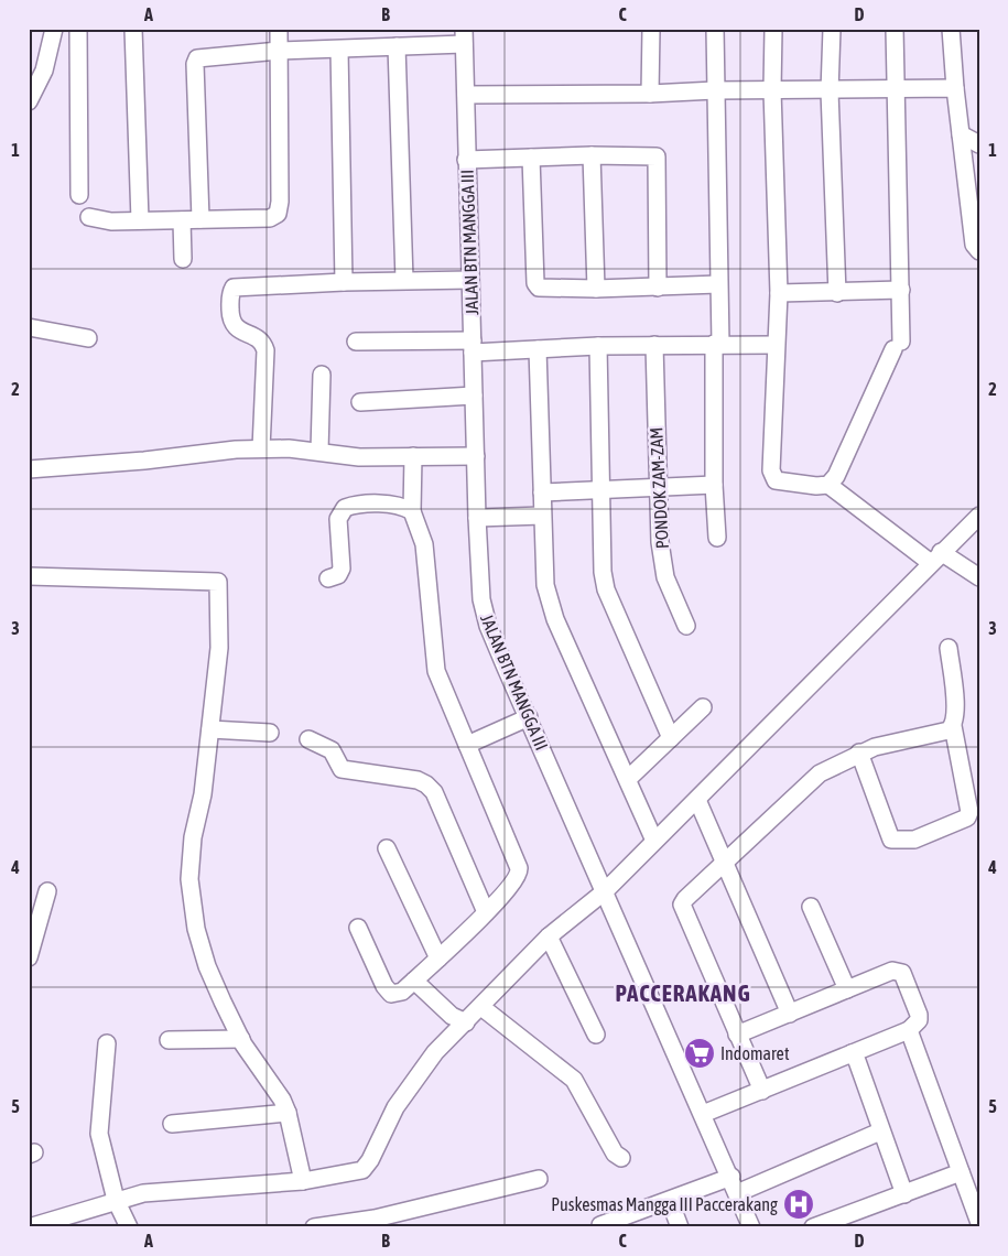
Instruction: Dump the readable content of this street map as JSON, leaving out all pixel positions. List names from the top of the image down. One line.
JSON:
{"streets":{"street":["JALAN BTN MANGGA III","PONDOK ZAM-ZAM"]},"districts":["PACCERAKANG"],"places":{"supermarket":["Indomaret"],"hospital":["Puskesmas Mangga III Paccerakang"]},"grid":{"columns":["A","B","C","D"],"rows":["1","2","3","4","5"]}}
